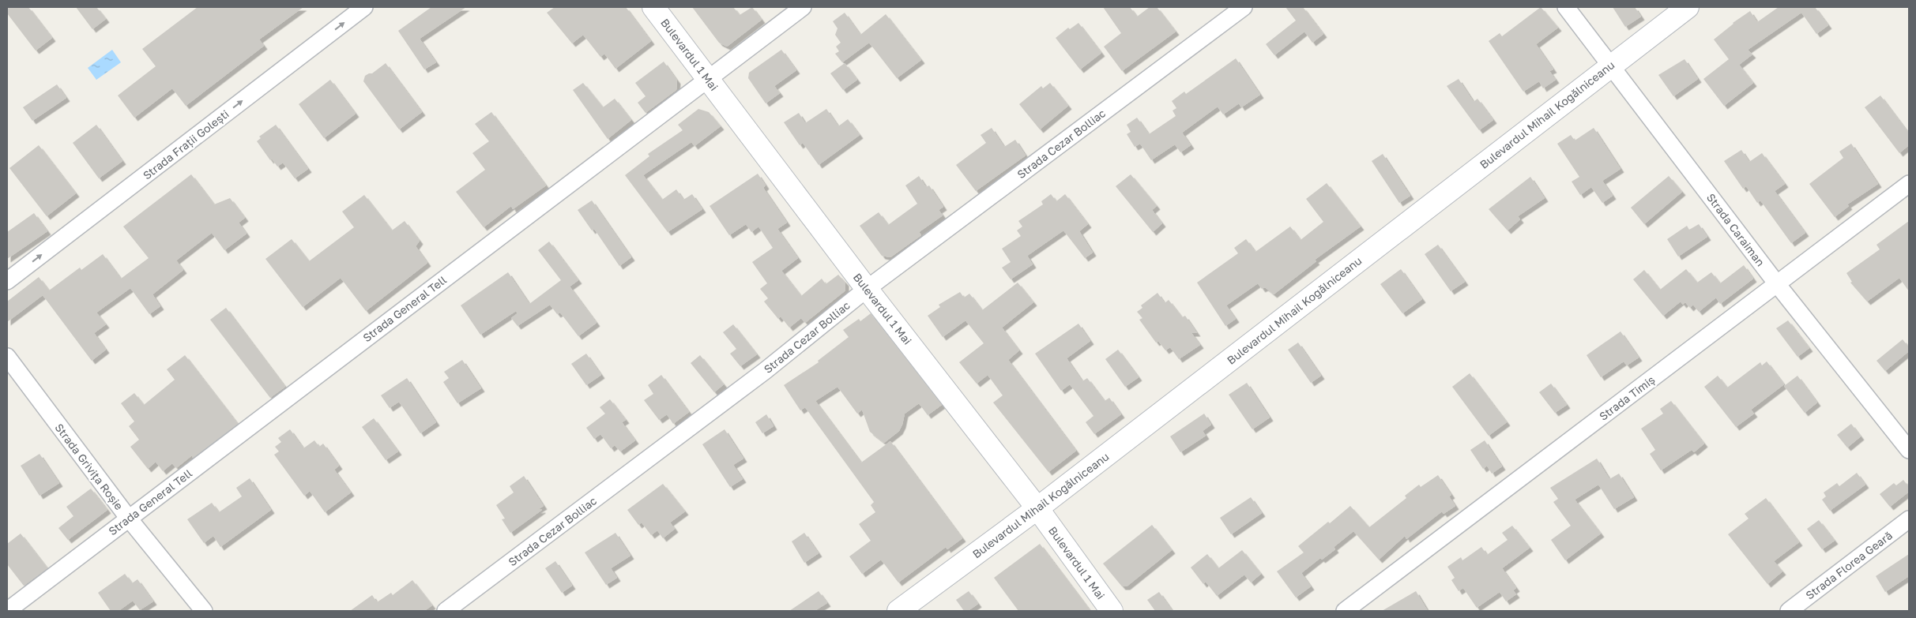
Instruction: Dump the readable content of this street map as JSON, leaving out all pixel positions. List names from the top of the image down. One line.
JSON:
{"streets":{"street":["Bulevardul 1 Mai","Bulevardul Mihail Kogălniceanu","Strada Cezar Bolliac","Strada Frații Golești","Strada Caraiman","Strada General Tell","Strada Timiș","Strada Grivița Roșie","Strada Florea Geară"]},"crossings":[["Bulevardul 1 Mai","Bulevardul Mihail Kogălniceanu"],["Bulevardul 1 Mai","Strada Cezar Bolliac"],["Bulevardul 1 Mai","Strada General Tell"],["Bulevardul Mihail Kogălniceanu","Strada Caraiman"],["Strada Caraiman","Strada Timiș"],["Strada General Tell","Strada Grivița Roșie"]],"one_way":["Strada Frații Golești"]}
